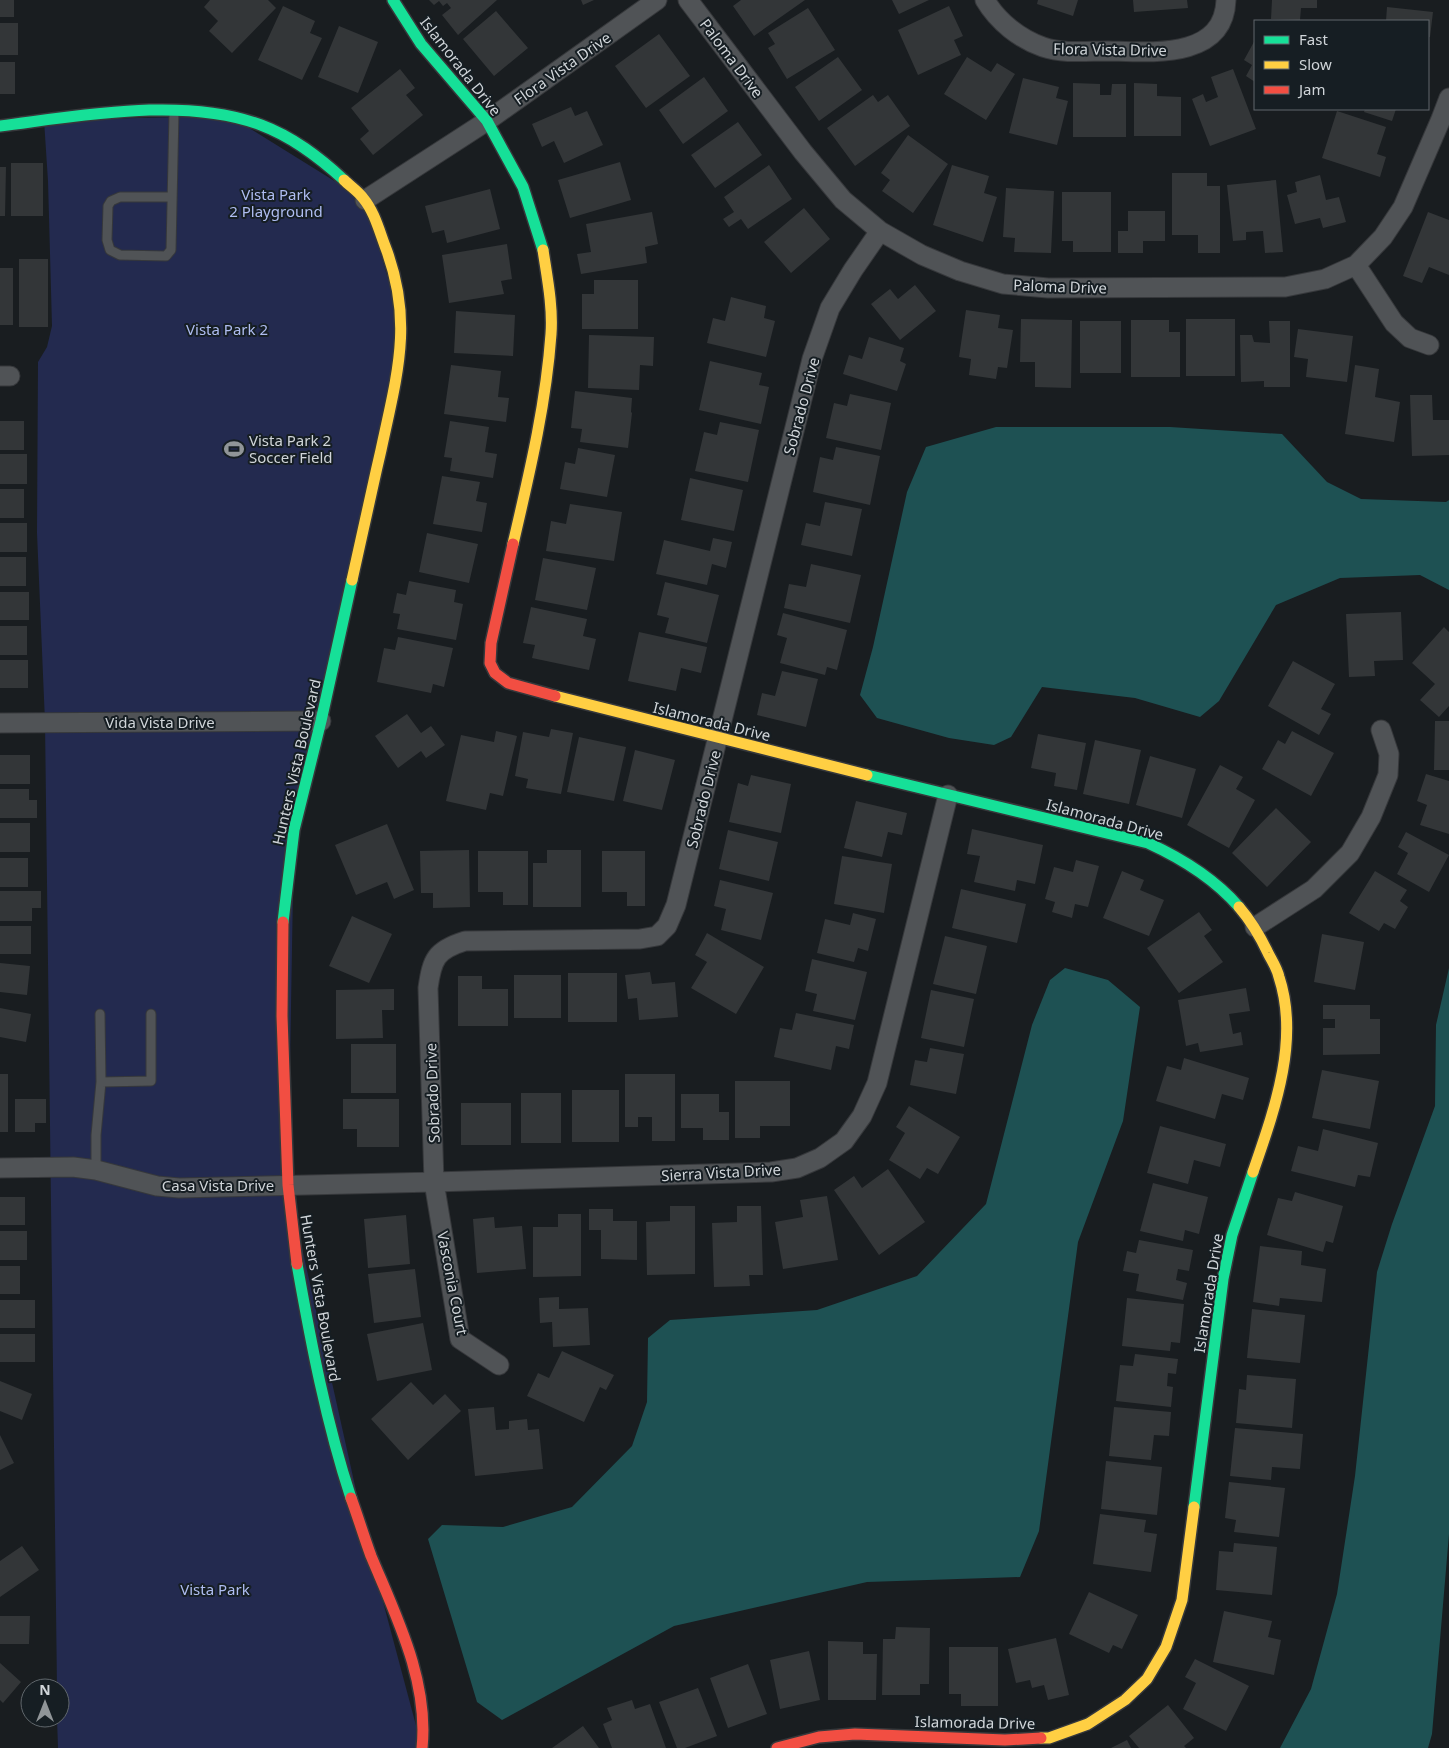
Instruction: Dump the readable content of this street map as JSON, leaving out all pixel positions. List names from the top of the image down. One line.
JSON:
{"streets":{"street":["Flora Vista Drive","Paloma Drive","Islamorada Drive","Sobrado Drive","Vida Vista Drive","Hunters Vista Boulevard","Sierra Vista Drive","Casa Vista Drive","Vasconia Court"]},"crossings":[["Flora Vista Drive","Islamorada Drive"],["Flora Vista Drive","Hunters Vista Boulevard"],["Paloma Drive","Sobrado Drive"],["Islamorada Drive","Sobrado Drive"],["Islamorada Drive","Sierra Vista Drive"],["Sobrado Drive","Sierra Vista Drive"],["Sobrado Drive","Vasconia Court"],["Vida Vista Drive","Hunters Vista Boulevard"],["Hunters Vista Boulevard","Sierra Vista Drive"],["Hunters Vista Boulevard","Casa Vista Drive"],["Sierra Vista Drive","Casa Vista Drive"],["Sierra Vista Drive","Vasconia Court"]],"parks":["Vista Park 2 Playground","Vista Park 2","Vista Park"],"places":{"sports":["Vista Park 2 Soccer Field"]},"legend":["Fast","Slow","Jam"],"north":"top"}
